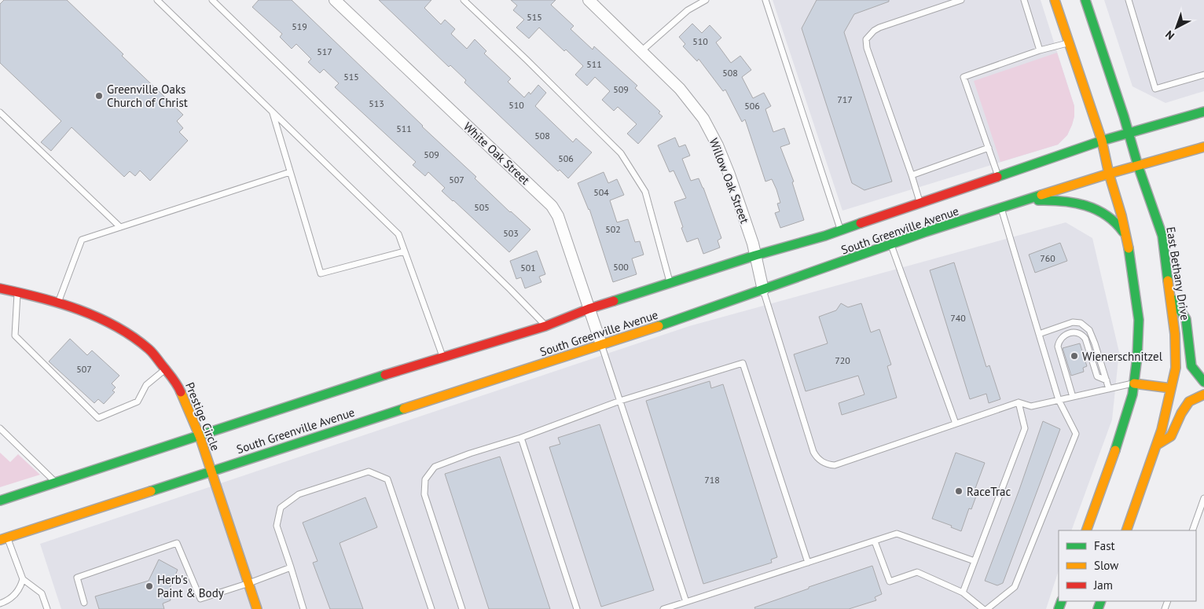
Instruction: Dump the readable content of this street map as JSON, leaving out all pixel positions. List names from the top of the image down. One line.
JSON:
{"streets":{"main road":["South Greenville Avenue","East Bethany Drive","Prestige Circle"],"street":["White Oak Street","Willow Oak Street"]},"crossings":[["White Oak Street","South Greenville Avenue"],["Willow Oak Street","South Greenville Avenue"],["South Greenville Avenue","East Bethany Drive"],["South Greenville Avenue","Prestige Circle"]],"places":["Greenville Oaks Church of Christ","Wienerschnitzel","RaceTrac","Herb's Paint & Body"],"house_numbers":["515","519","510","517","511","508","515","509","717","513","510","506","511","508","509","506","507","504","505","502","503","760","500","501","740","720","507","718"],"legend":["Fast","Slow","Jam"],"north":"bottom left"}
